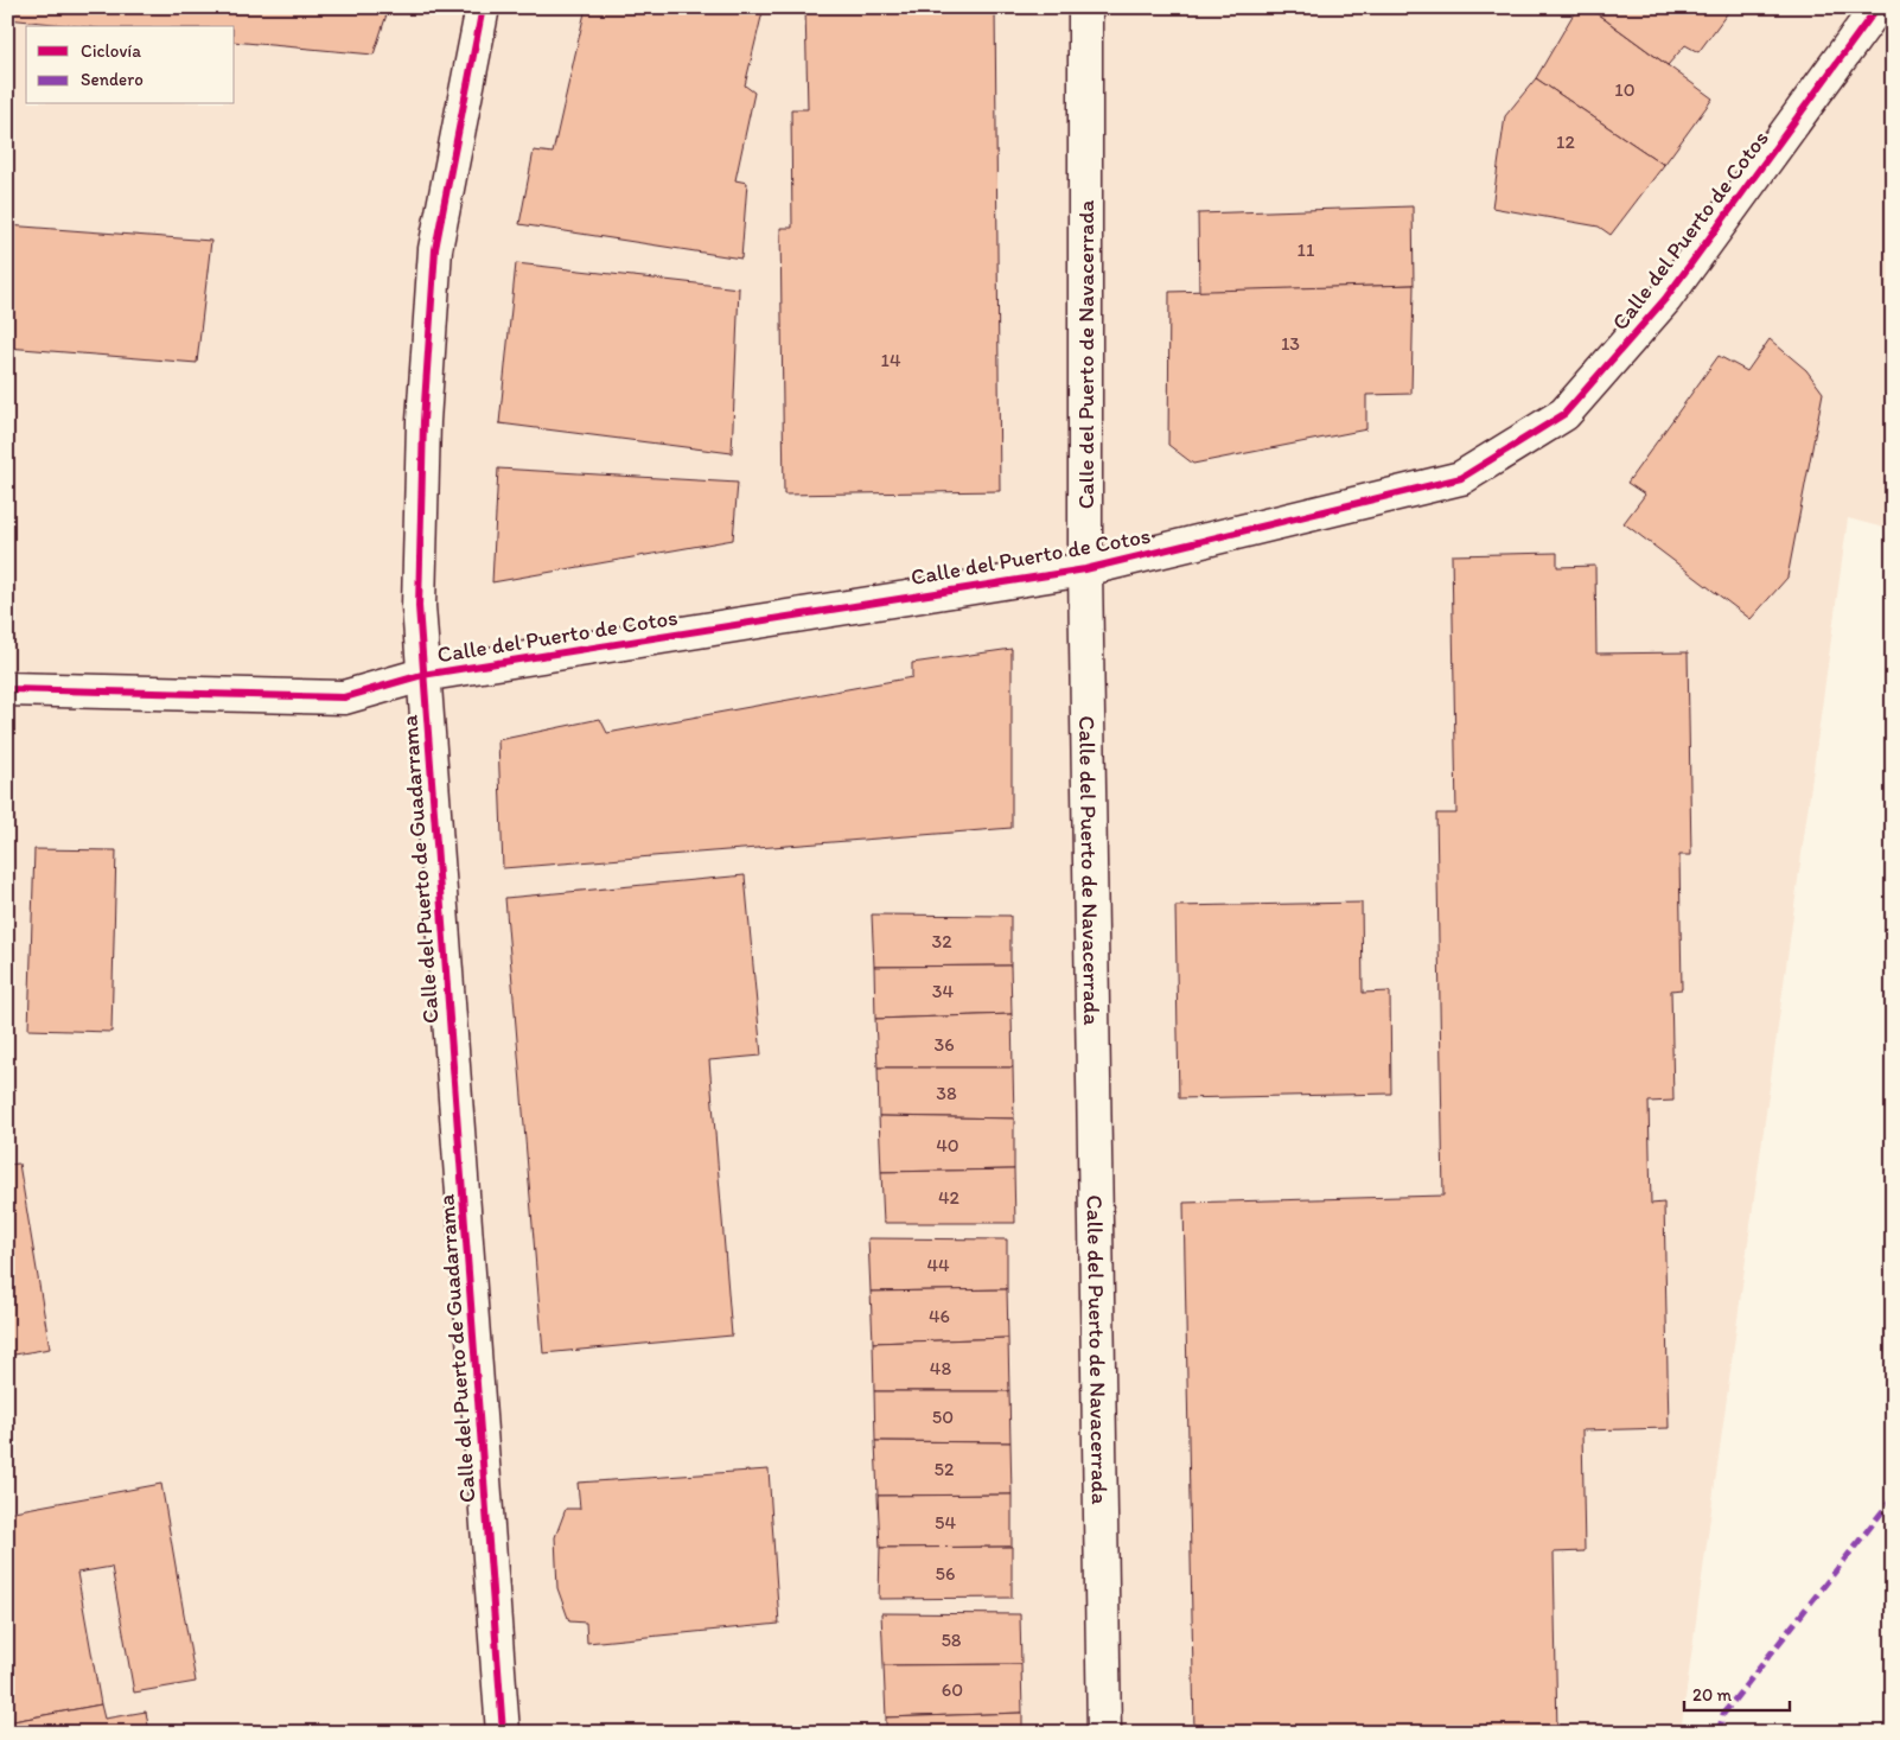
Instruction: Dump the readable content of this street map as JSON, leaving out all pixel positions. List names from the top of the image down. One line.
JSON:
{"streets":{"street":["Calle del Puerto de Cotos","Calle del Puerto de Navacerrada","Calle del Puerto de Guadarrama"]},"crossings":[["Calle del Puerto de Cotos","Calle del Puerto de Navacerrada"],["Calle del Puerto de Cotos","Calle del Puerto de Guadarrama"]],"house_numbers":["10","12","11","13","14","32","34","36","38","40","42","44","46","48","50","52","54","56","58","60"],"legend":["Ciclovía","Sendero"],"scale_bar":"20 m"}
